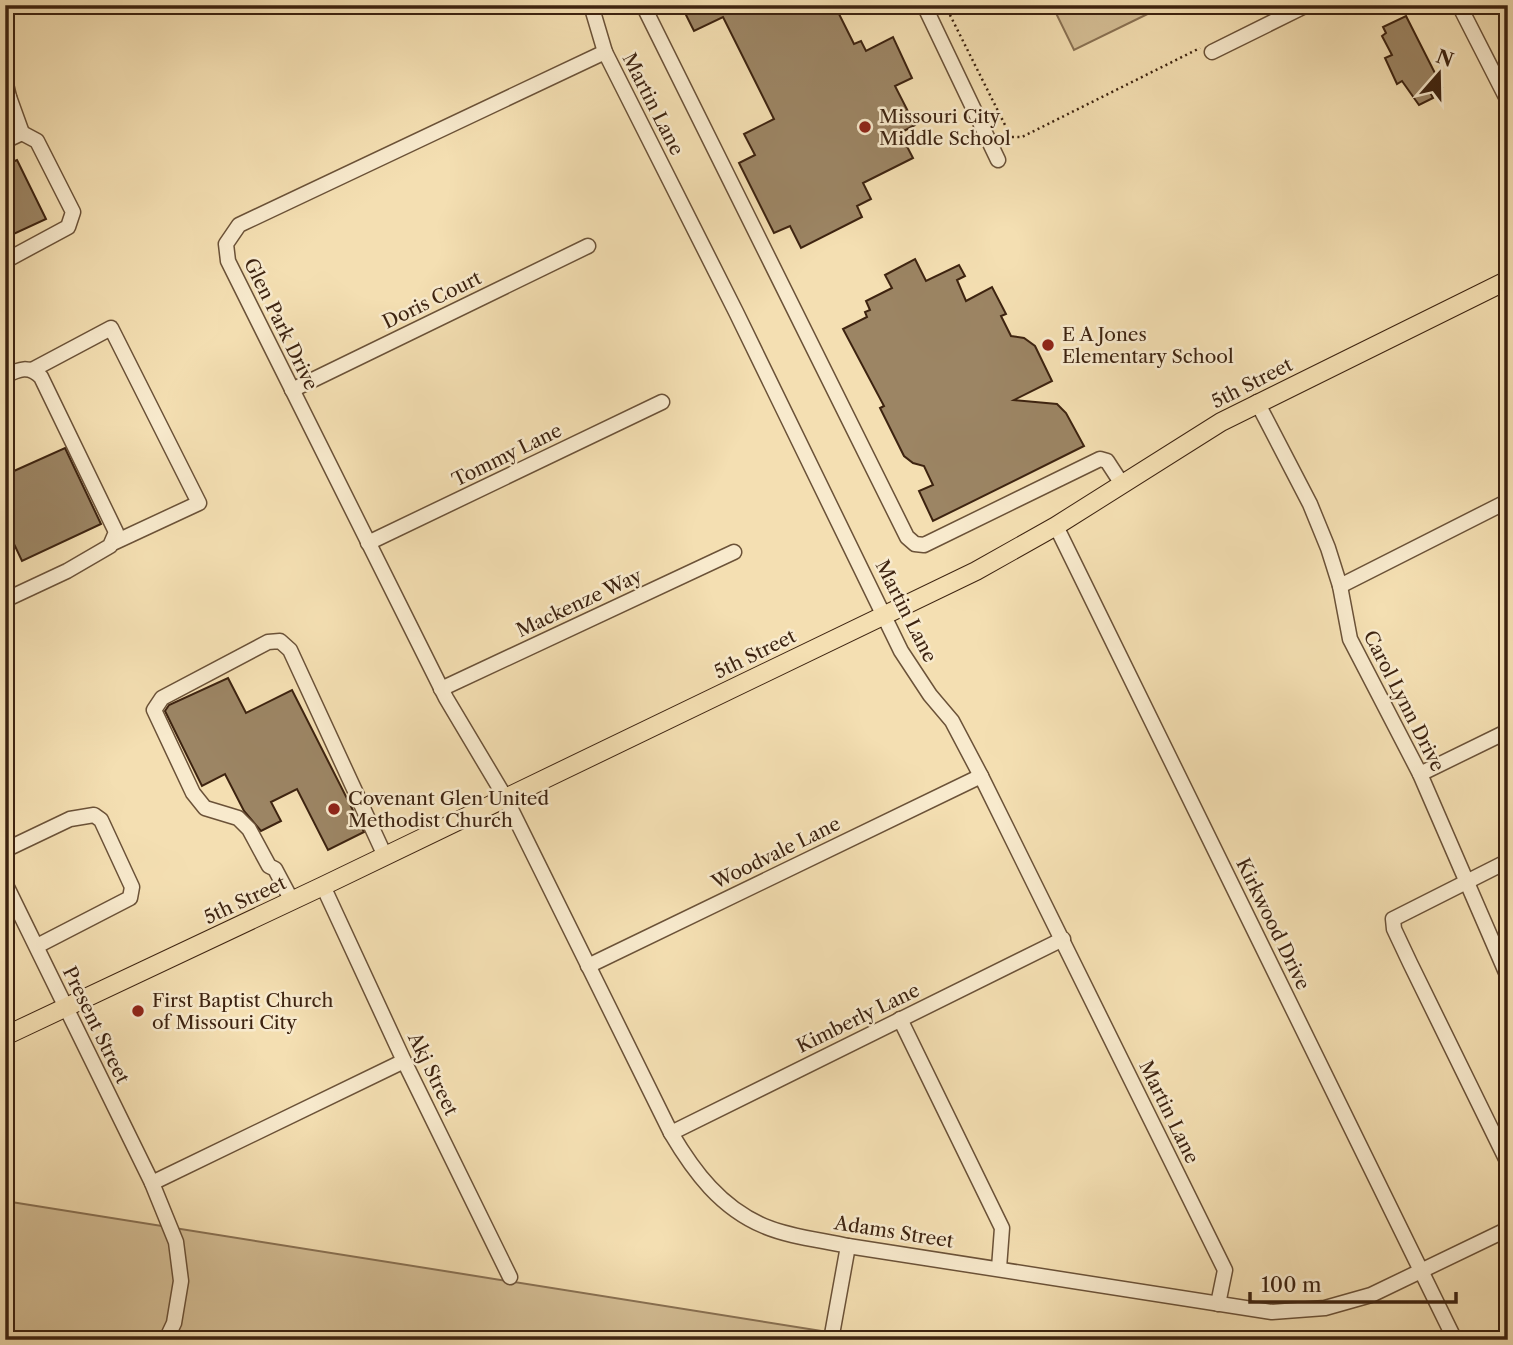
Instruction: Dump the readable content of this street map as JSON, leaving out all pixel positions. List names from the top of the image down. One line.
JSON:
{"streets":{"main road":["5th Street"],"street":["Martin Lane","Doris Court","Glen Park Drive","Tommy Lane","Mackenze Way","Carol Lynn Drive","Woodvale Lane","Kirkwood Drive","Kimberly Lane","Present Street","Akj Street","Adams Street"]},"crossings":[["Martin Lane","Glen Park Drive"],["Martin Lane","5th Street"],["Martin Lane","Woodvale Lane"],["Martin Lane","Kimberly Lane"],["Martin Lane","Adams Street"],["Doris Court","Glen Park Drive"],["Glen Park Drive","5th Street"],["Glen Park Drive","Tommy Lane"],["Glen Park Drive","Mackenze Way"],["Glen Park Drive","Adams Street"],["5th Street","Carol Lynn Drive"],["5th Street","Kirkwood Drive"],["5th Street","Present Street"],["5th Street","Akj Street"],["5th Street","Adams Street"],["Woodvale Lane","Adams Street"],["Kirkwood Drive","Adams Street"],["Kimberly Lane","Adams Street"]],"places":["Missouri City Middle School","E A Jones Elementary School","Covenant Glen United Methodist Church","First Baptist Church of Missouri City"],"scale_bar":"100 m","north":"top"}
